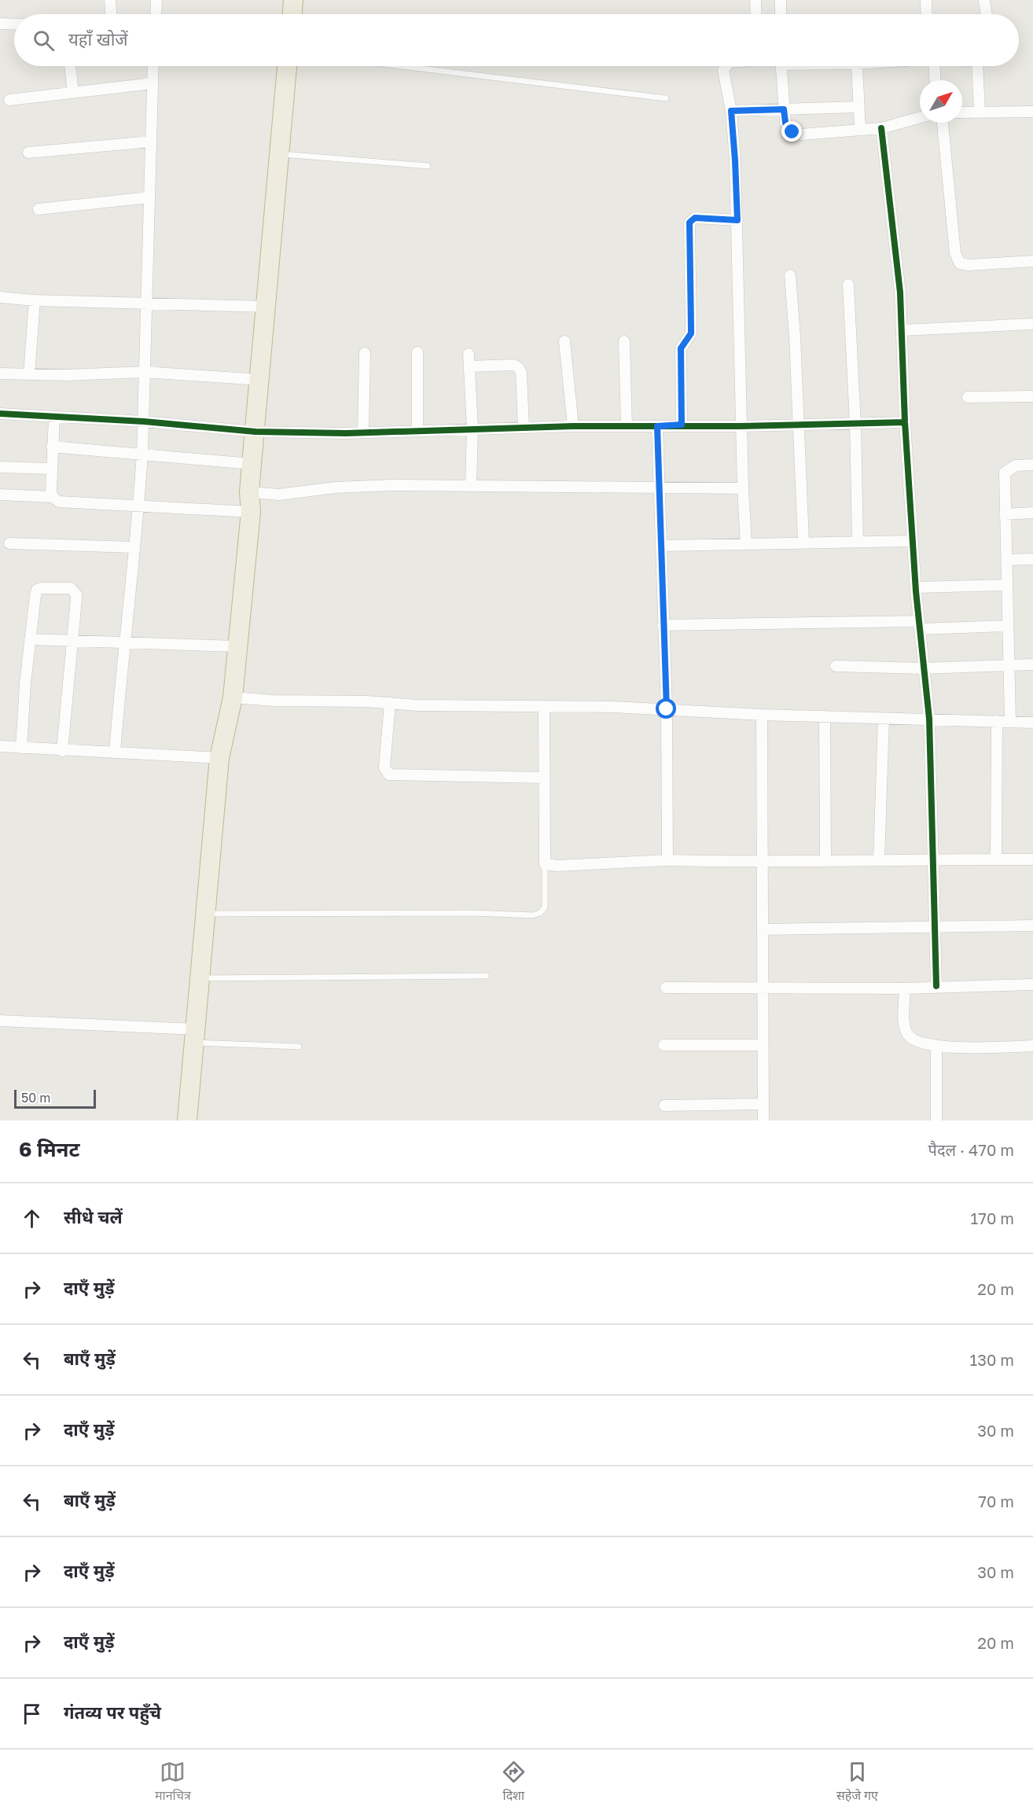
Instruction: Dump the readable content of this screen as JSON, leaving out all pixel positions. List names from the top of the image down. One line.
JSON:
{"scale_bar":"50 m","north":"top right","page":{"search":"यहाँ खोजें","scale":"50 m","heading":["6 मिनट","पैदल · 470 m"],"list":[["सीधे चलें","170 m"],["दाएँ मुड़ें","20 m"],["बाएँ मुड़ें","130 m"],["दाएँ मुड़ें","30 m"],["बाएँ मुड़ें","70 m"],["दाएँ मुड़ें","30 m"],["दाएँ मुड़ें","20 m"],"गंतव्य पर पहुँचे"],"nav":["मानचित्र","दिशा","सहेजे गए"]}}
